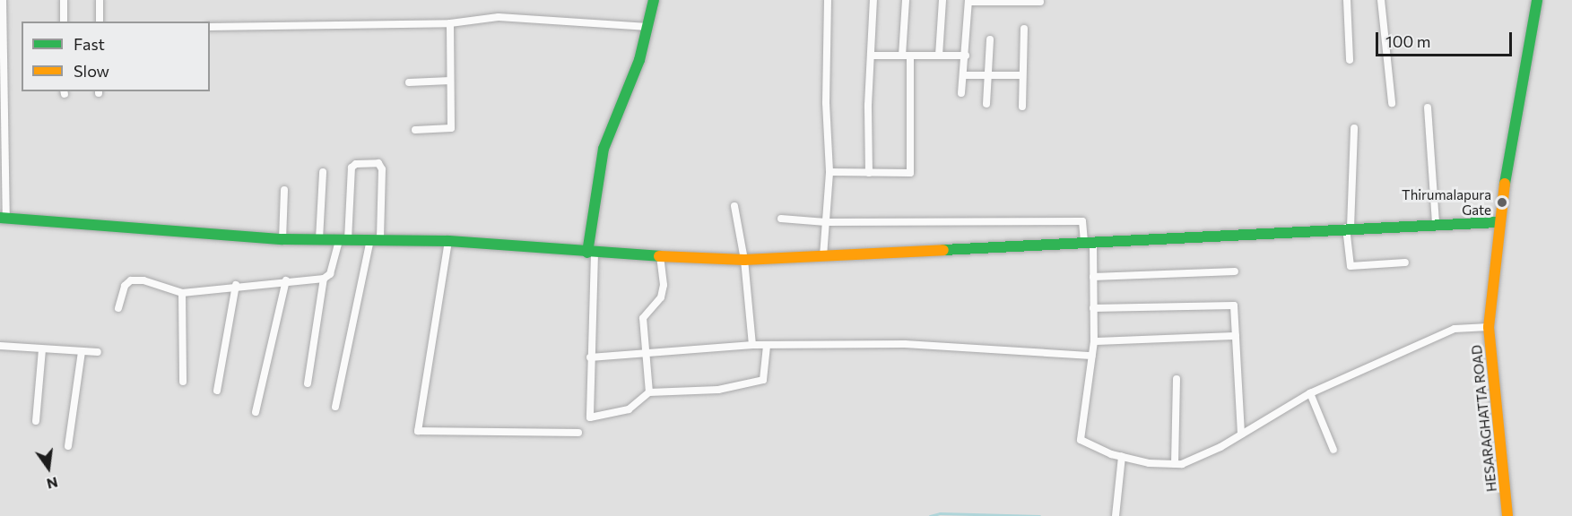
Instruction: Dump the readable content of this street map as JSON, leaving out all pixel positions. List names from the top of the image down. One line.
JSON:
{"streets":{"street":["HESARAGHATTA ROAD"]},"places":["Thirumalapura Gate"],"legend":["Fast","Slow"],"scale_bar":"100 m","north":"bottom"}
